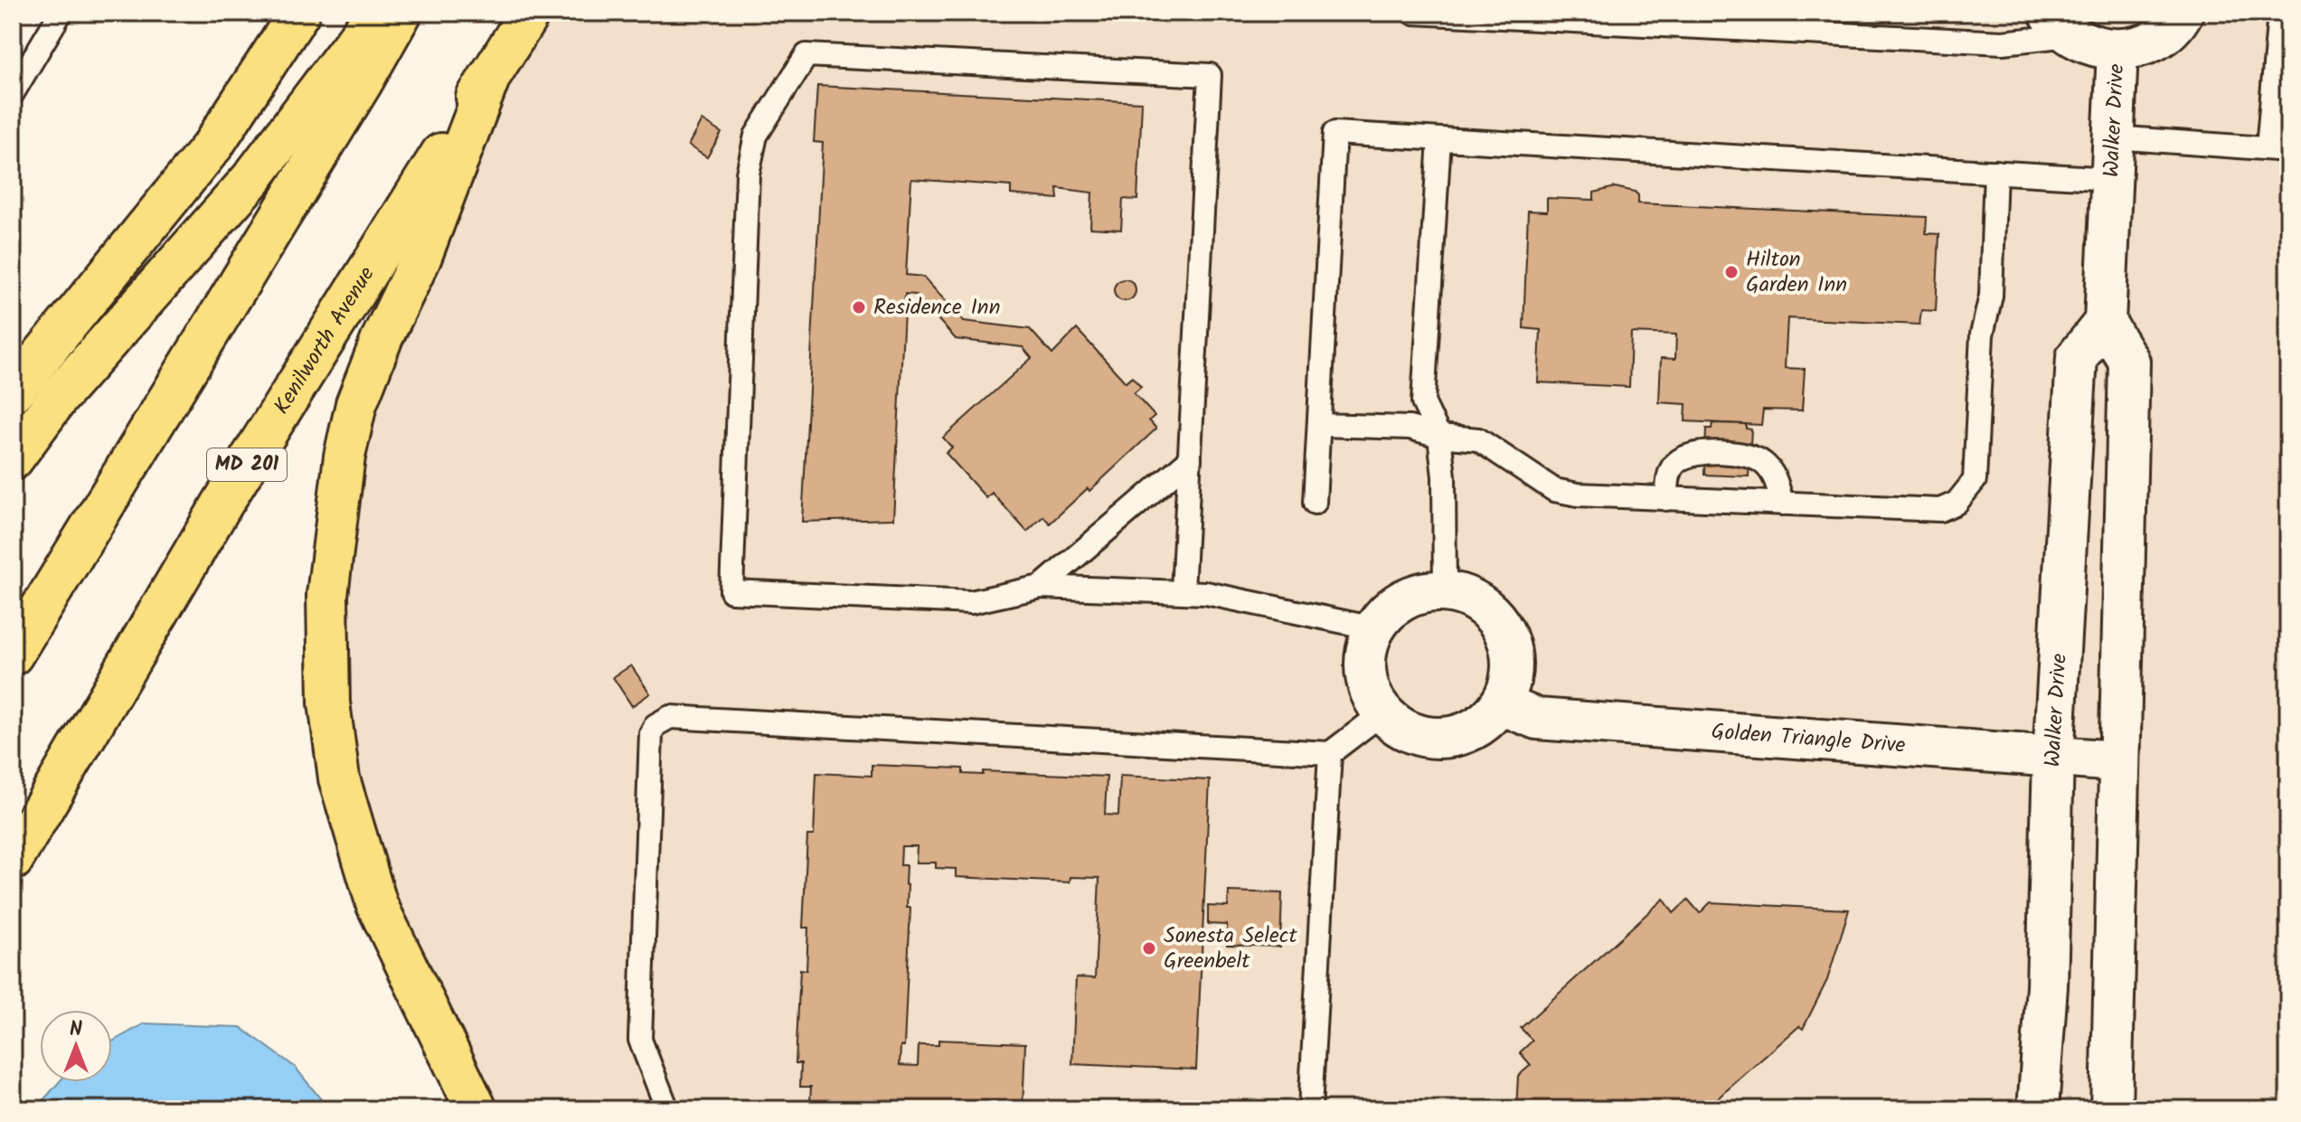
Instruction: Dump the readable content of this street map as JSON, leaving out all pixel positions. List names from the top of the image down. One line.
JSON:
{"streets":{"main road":["Kenilworth Avenue","MD 201"],"street":["Walker Drive","Golden Triangle Drive"]},"crossings":[["Walker Drive","Golden Triangle Drive"]],"places":["Hilton Garden Inn","Residence Inn","Sonesta Select Greenbelt"],"north":"top"}
